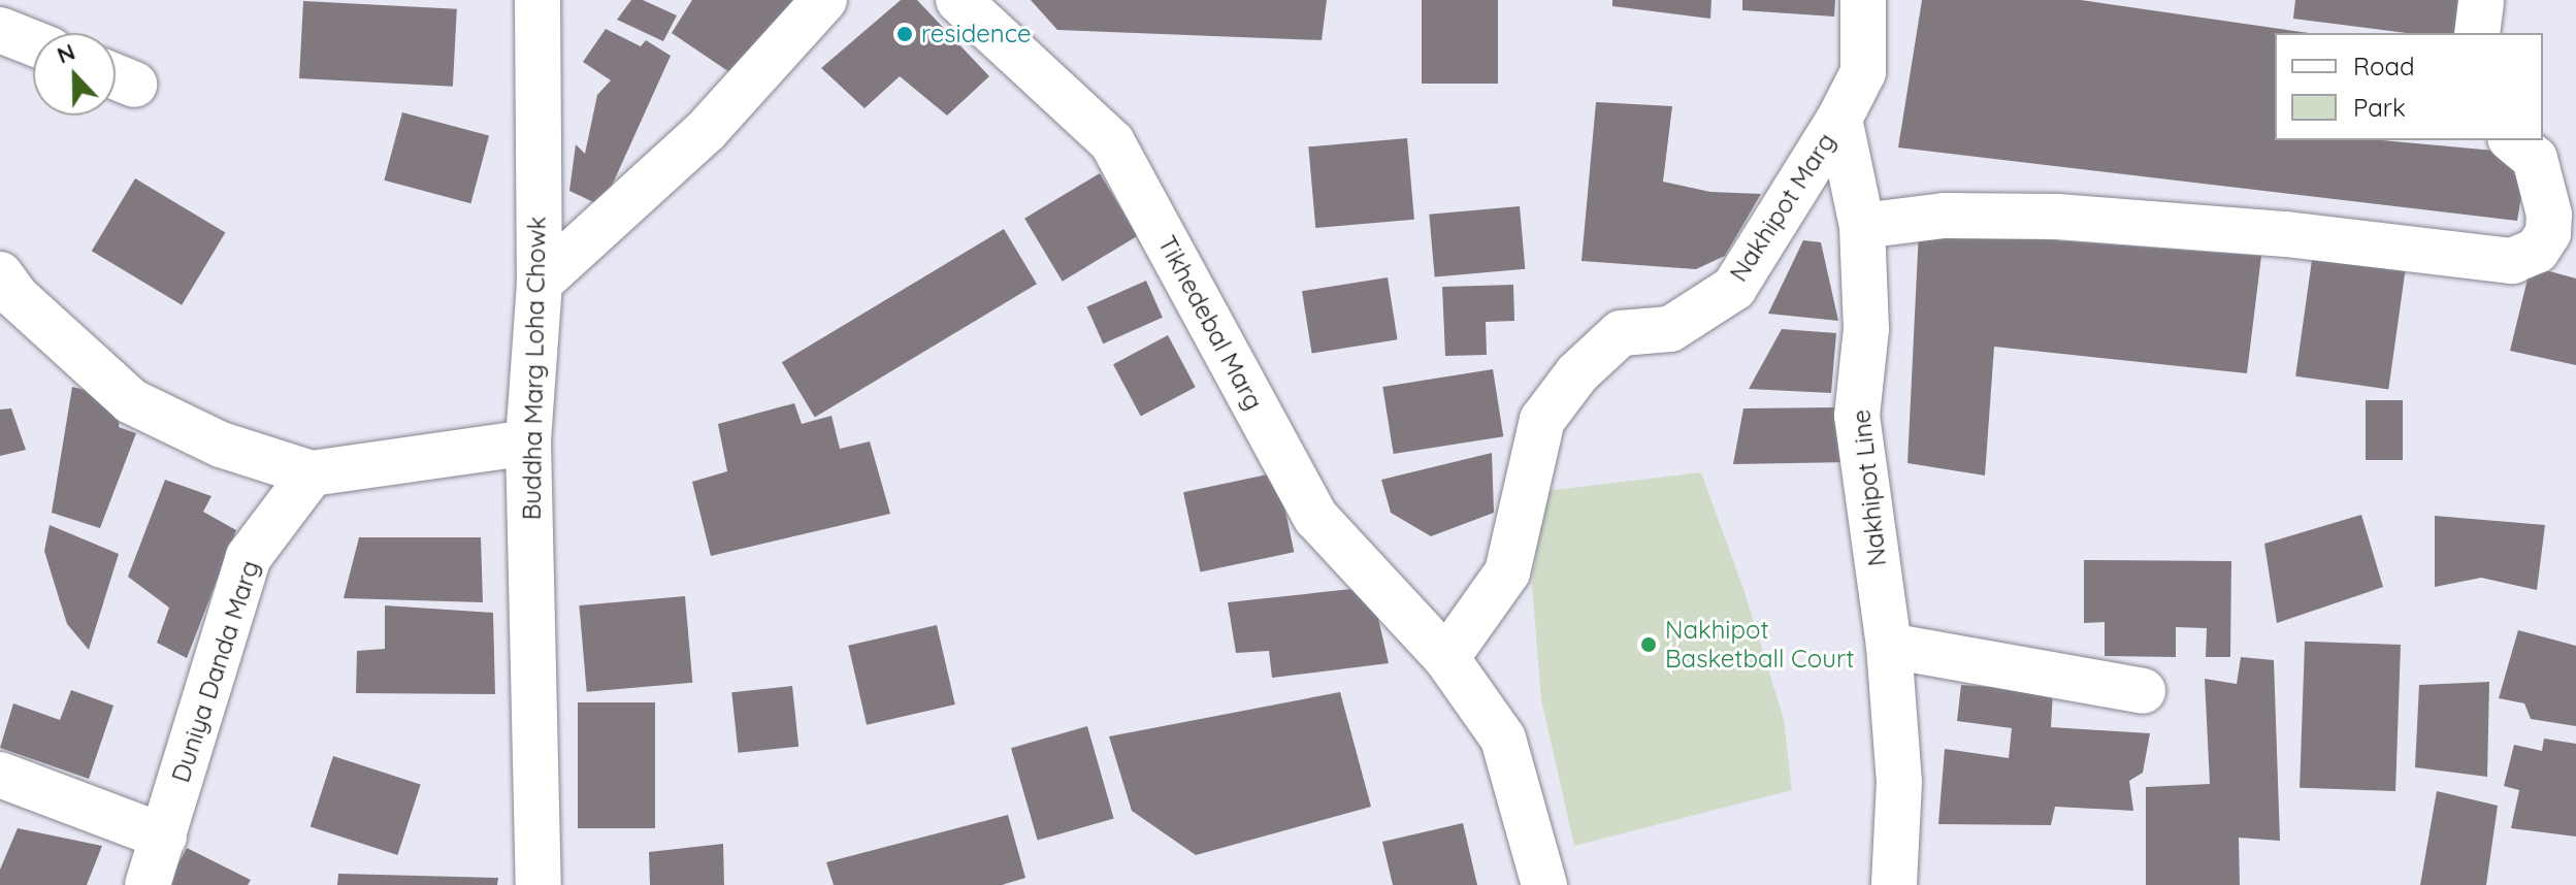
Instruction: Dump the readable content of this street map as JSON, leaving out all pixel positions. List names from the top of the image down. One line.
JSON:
{"streets":{"street":["Nakhipot Marg","Tikhedebal Marg","Buddha Marg Loha Chowk","Nakhipot Line","Duniya Danda Marg"]},"crossings":[["Nakhipot Marg","Tikhedebal Marg"],["Nakhipot Marg","Nakhipot Line"]],"places":["residence","Nakhipot Basketball Court"],"legend":["Road","Park"],"north":"top"}
